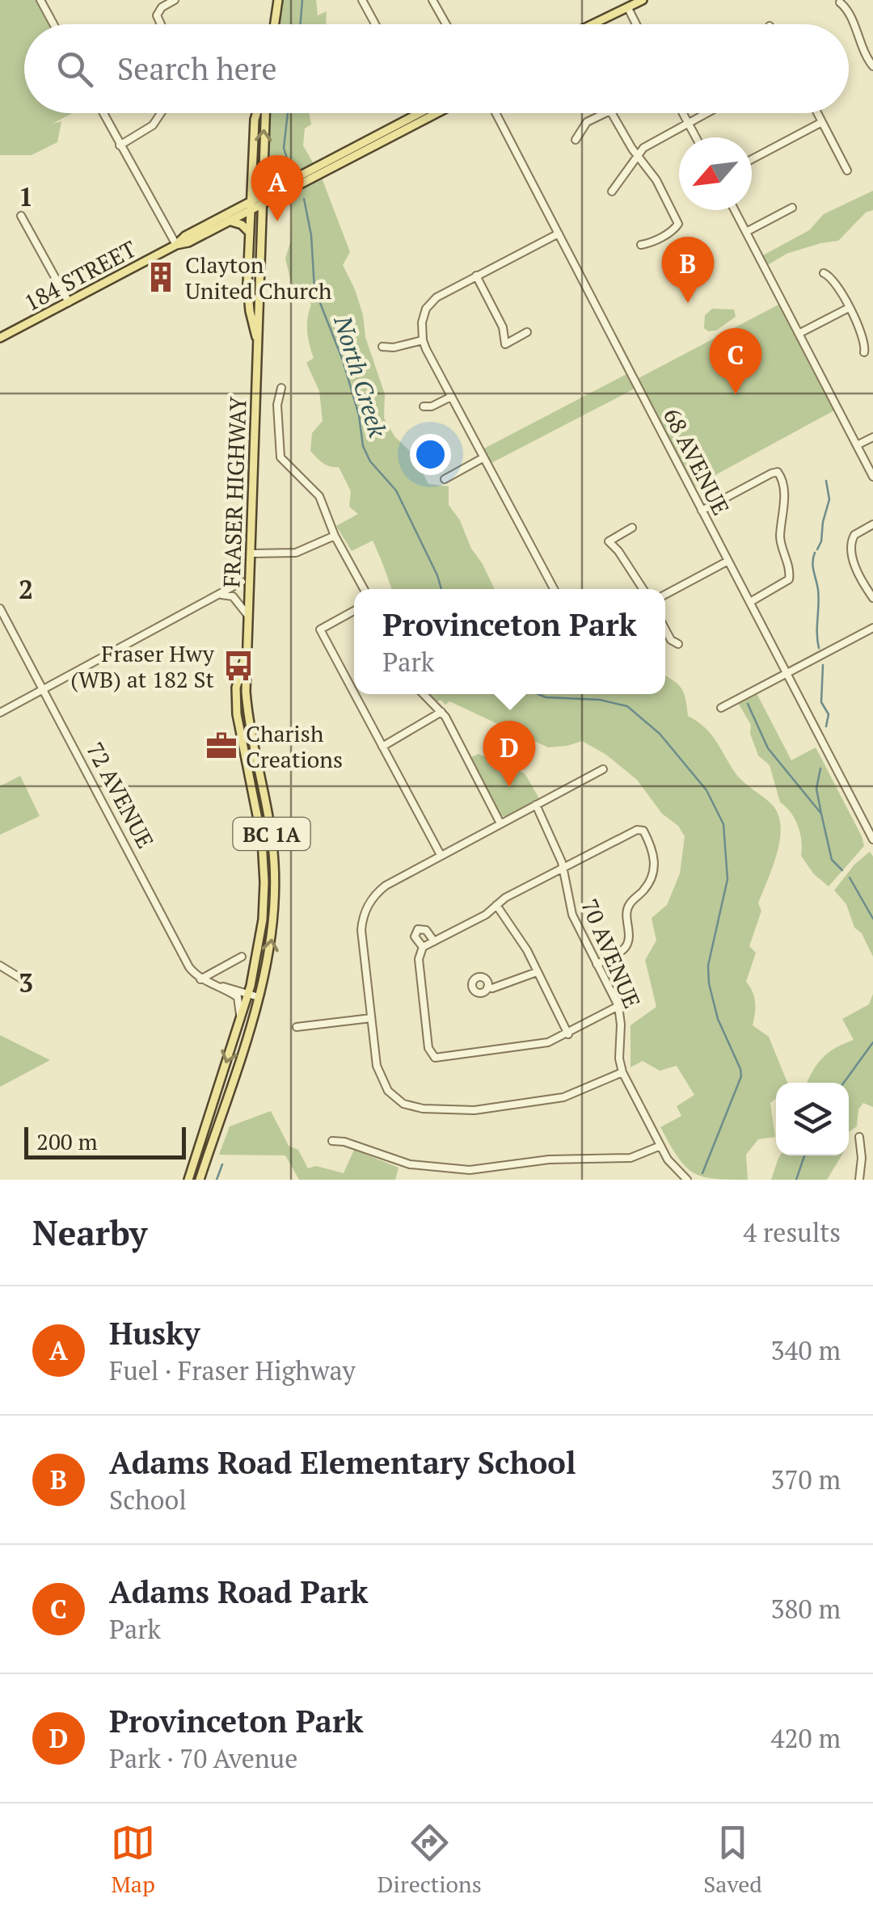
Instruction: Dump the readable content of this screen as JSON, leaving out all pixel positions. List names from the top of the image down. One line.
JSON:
{"streets":{"main road":["184 STREET","FRASER HIGHWAY","BC 1A"],"street":["68 AVENUE","72 AVENUE","70 AVENUE"]},"crossings":[["184 STREET","FRASER HIGHWAY"]],"water":["North Creek"],"places":{"building":["Clayton United Church"],"bus stop":["Fraser Hwy (WB) at 182 St"],"office":["Charish Creations"]},"scale_bar":"200 m","north":"bottom left","page":{"search":"Search here","pins":["A","B","C","D"],"popup":["Provinceton Park","Park"],"scale":"200 m","heading":["Nearby","4 results"],"list":[{"mark":"A","name":"Husky","note":"Fuel · Fraser Highway","value":"340 m"},{"mark":"B","name":"Adams Road Elementary School","note":"School","value":"370 m"},{"mark":"C","name":"Adams Road Park","note":"Park","value":"380 m"},{"mark":"D","name":"Provinceton Park","note":"Park · 70 Avenue","value":"420 m"}],"nav":["Map","Directions","Saved"]},"grid":{"rows":["1","2","3"]}}
